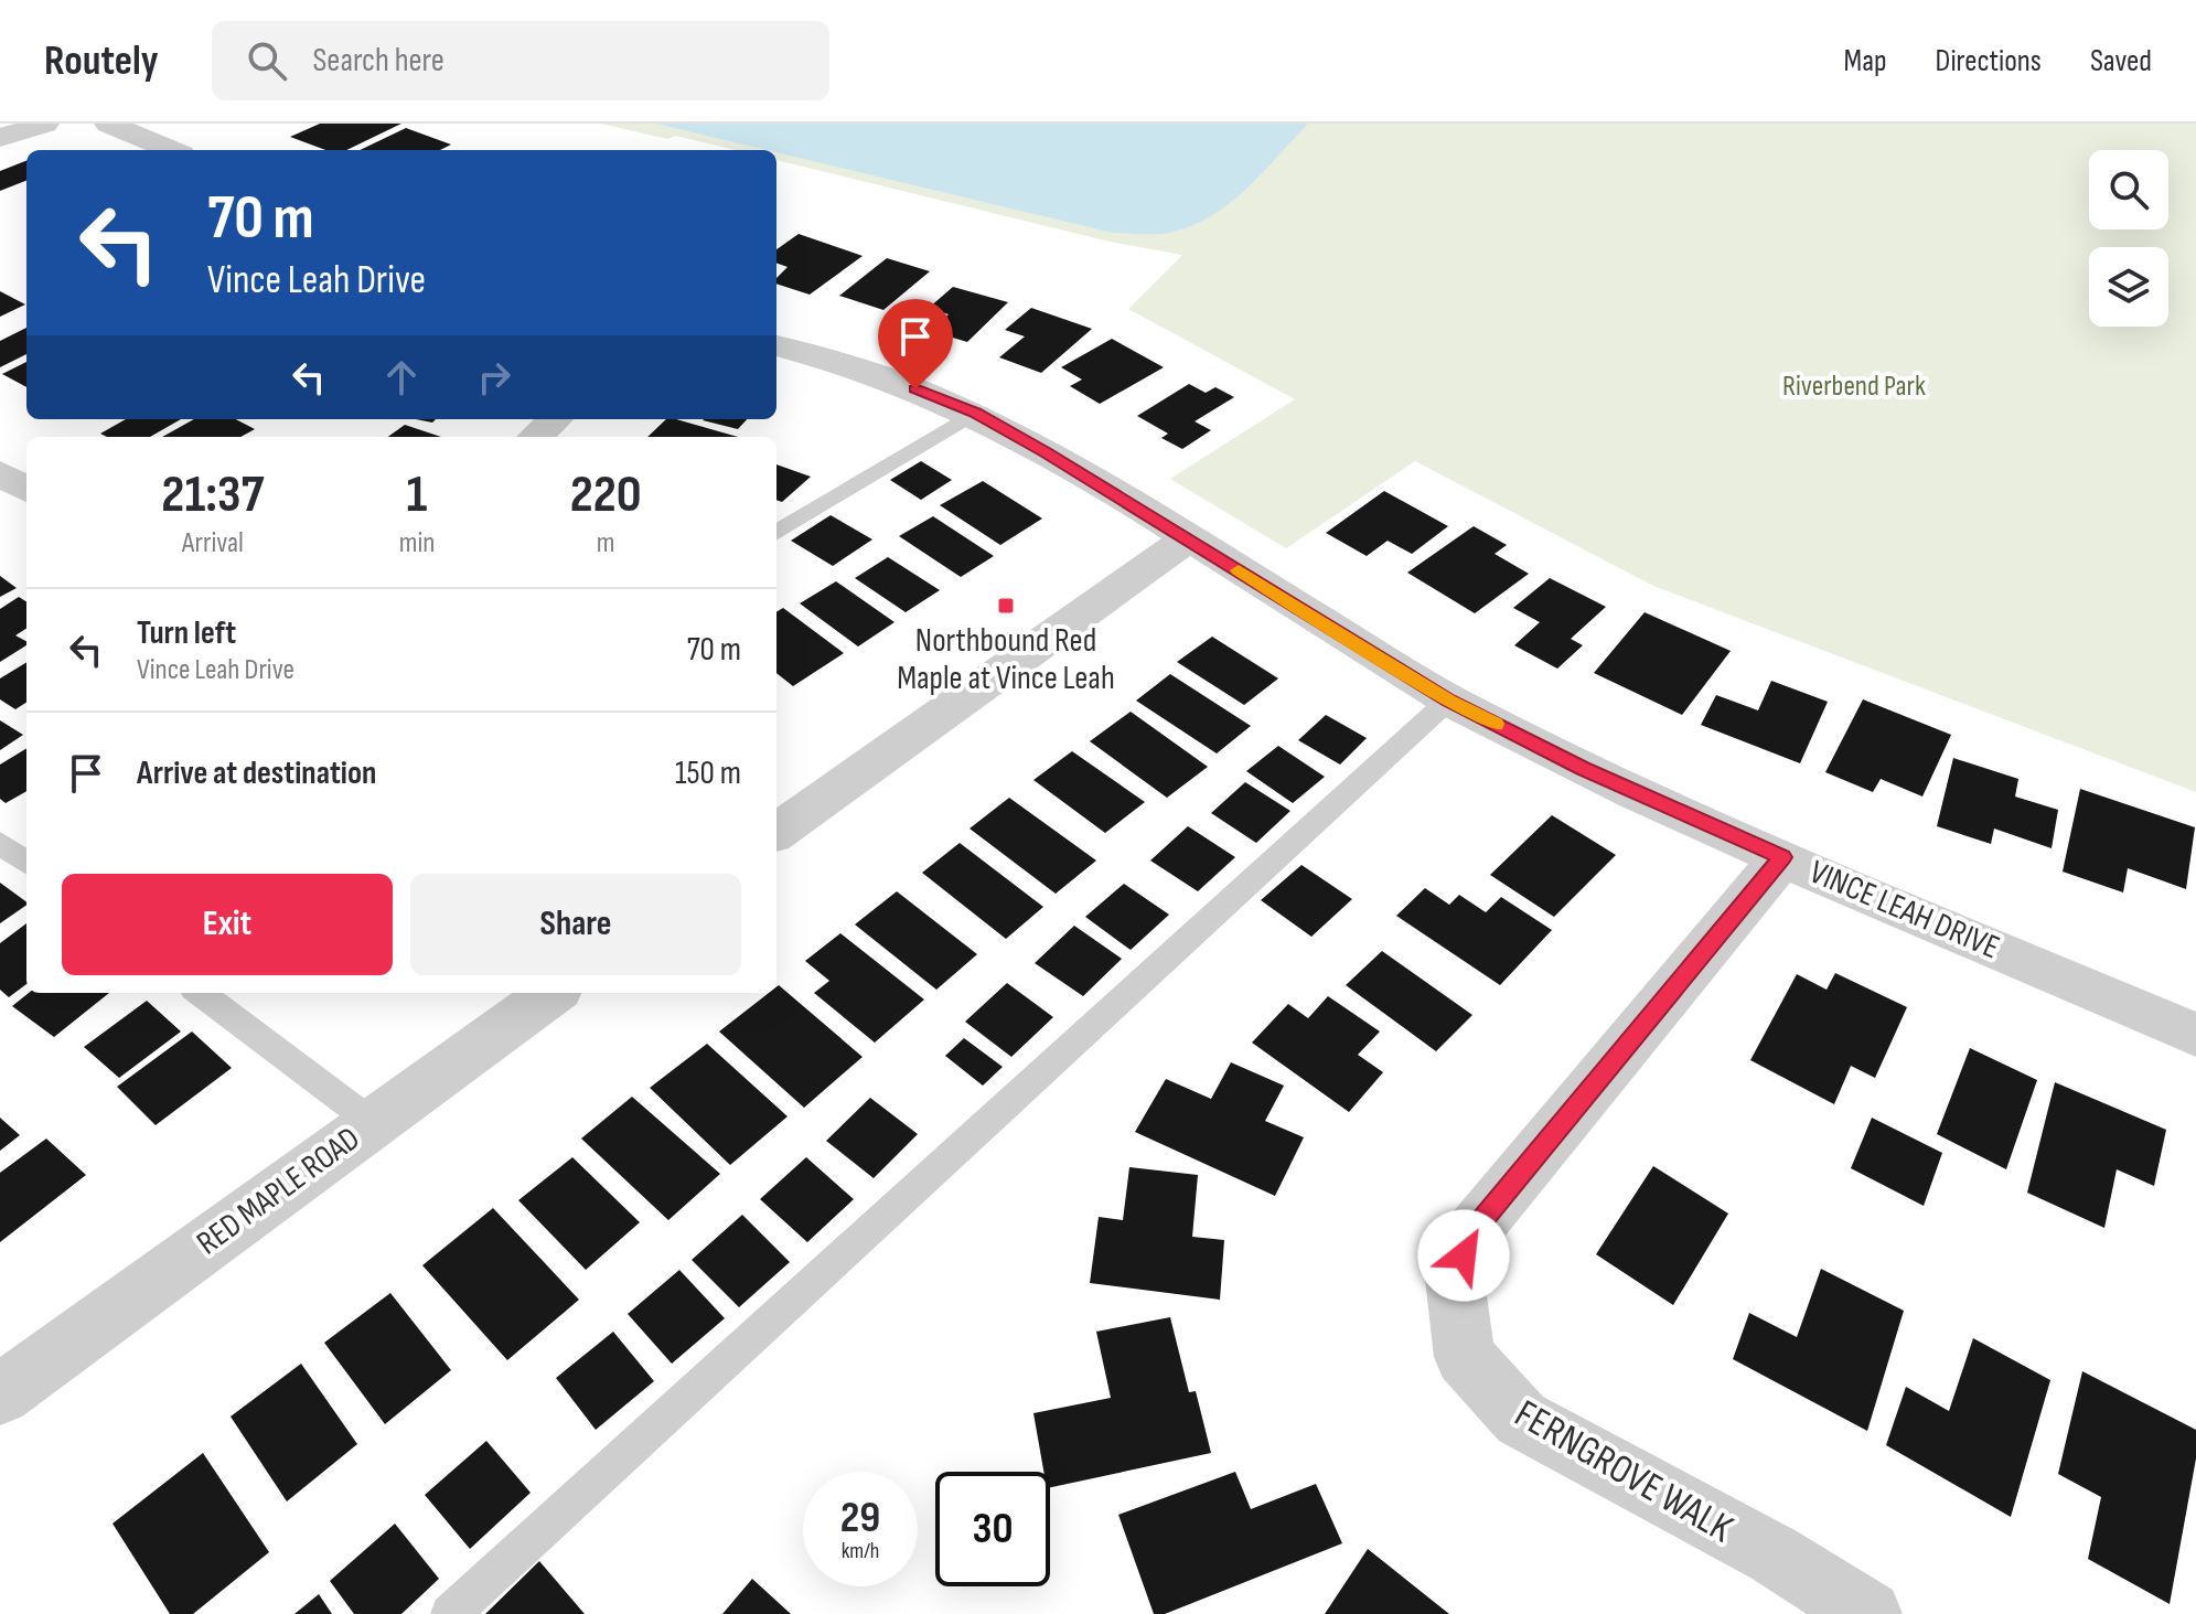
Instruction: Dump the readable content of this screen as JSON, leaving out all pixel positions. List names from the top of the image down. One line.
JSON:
{"streets":{"street":["VINCE LEAH DRIVE","RED MAPLE ROAD","FERNGROVE WALK"]},"crossings":[["VINCE LEAH DRIVE","FERNGROVE WALK"]],"parks":["Riverbend Park"],"places":{"transit":["Northbound Red Maple at Vince Leah"]},"page":{"header":"Routely","search":"Search here","nav":["Map","Directions","Saved"],"turn":["70 m","Vince Leah Drive"],"eta":["21:37","Arrival","1","min","220","m"],"list":[{"name":"Turn left","note":"Vince Leah Drive","value":"70 m"},{"name":"Arrive at destination","value":"150 m"}],"buttons":["Exit","Share"],"speed":"29 km/h","limit":"30"}}
